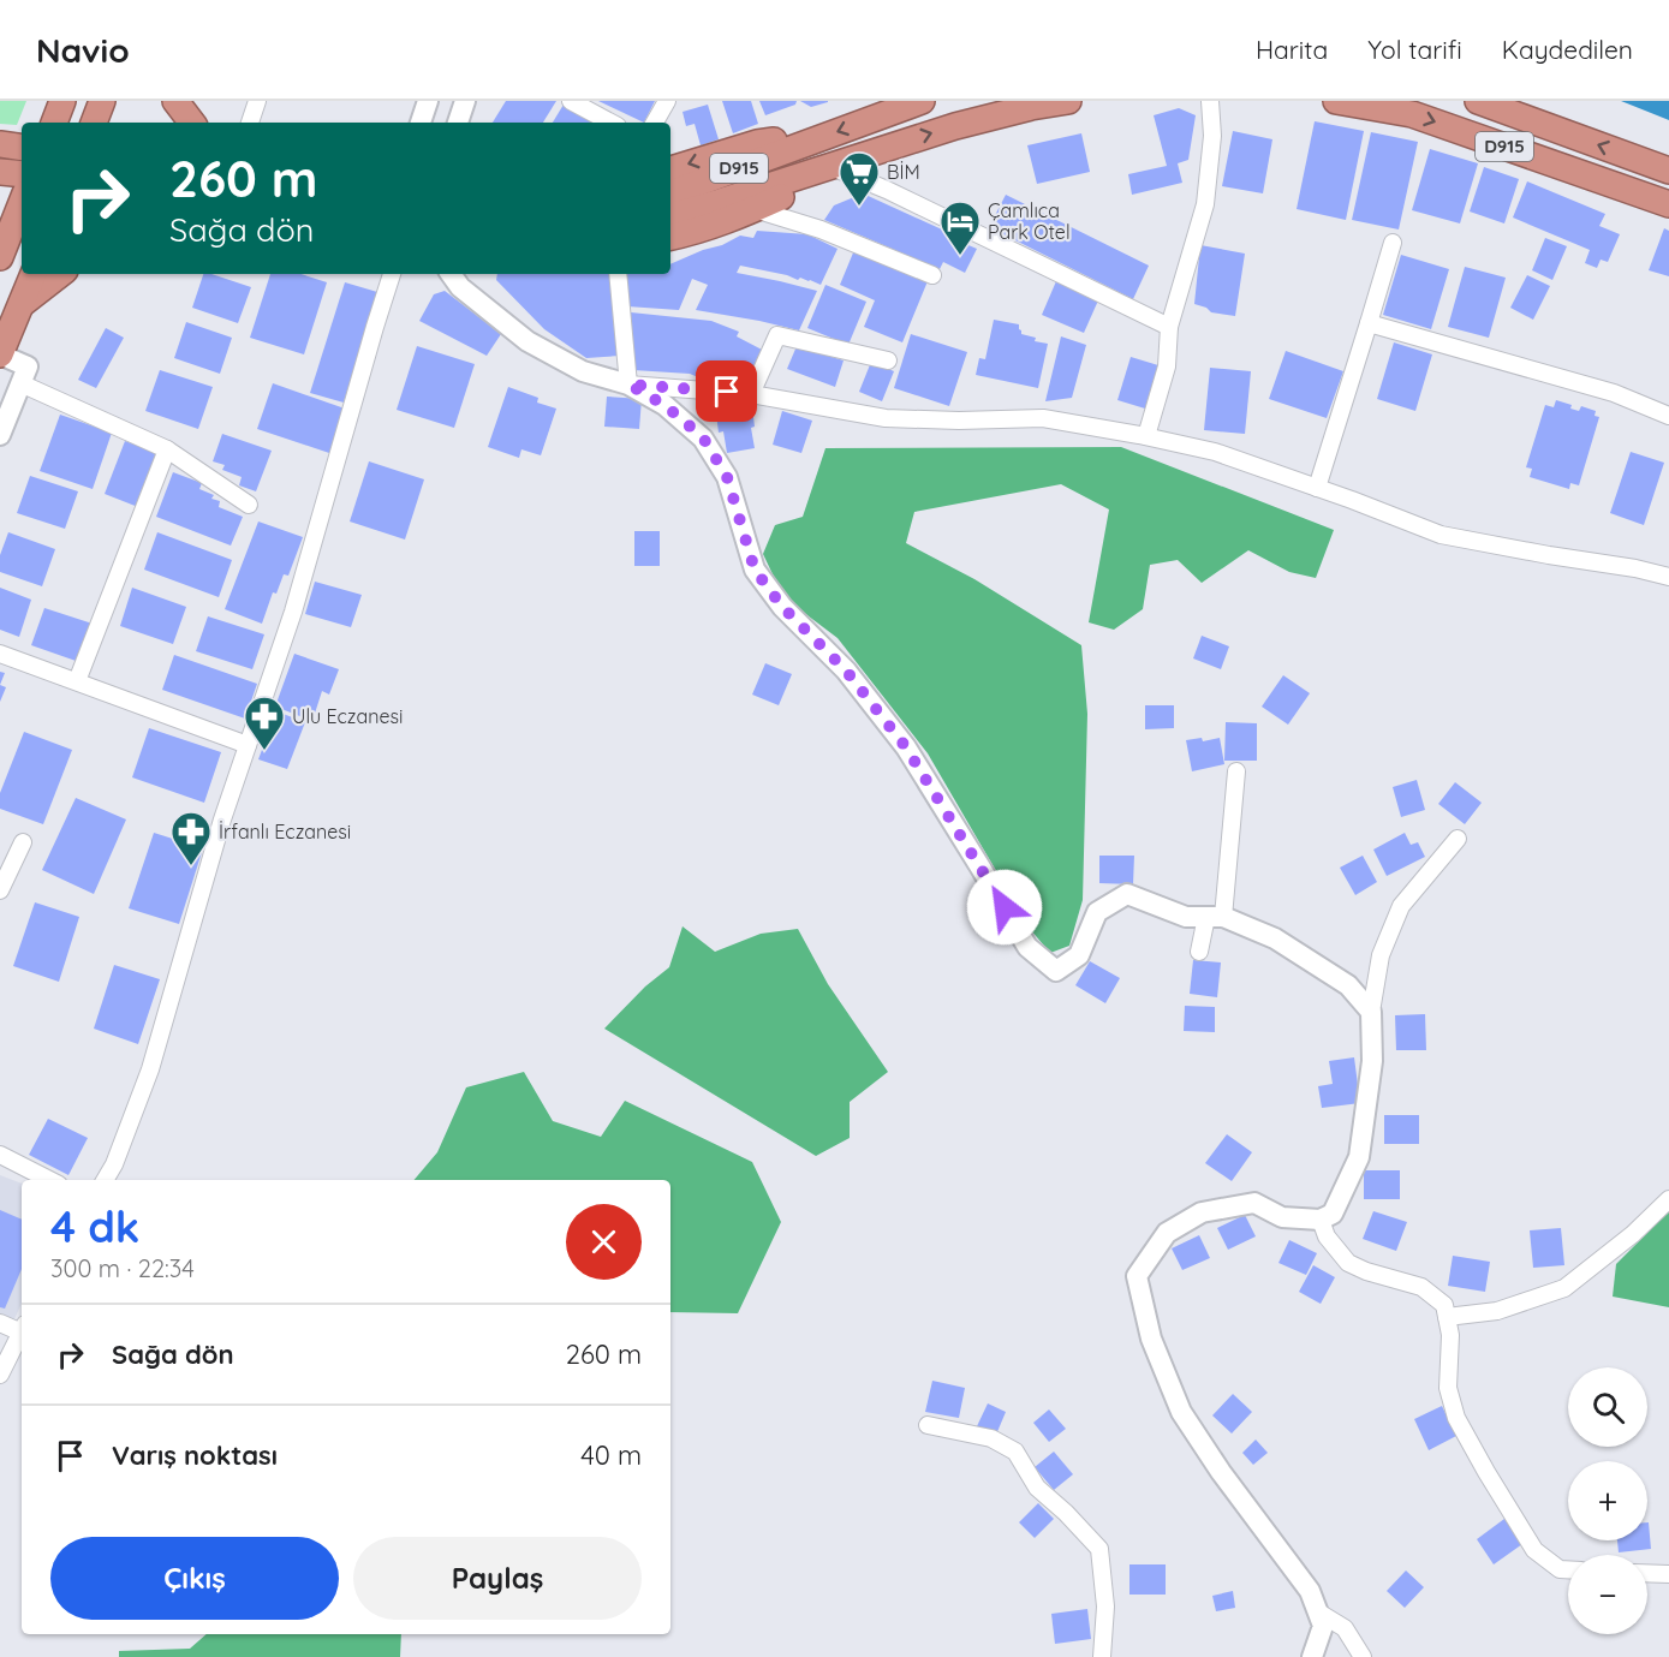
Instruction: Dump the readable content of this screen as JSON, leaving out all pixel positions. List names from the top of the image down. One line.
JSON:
{"streets":{"highway":["D915"]},"places":{"supermarket":["BİM"],"hotel":["Çamlıca Park Otel"],"pharmacy":["Ulu Eczanesi","İrfanlı Eczanesi"]},"page":{"header":"Navio","nav":["Harita","Yol tarifi","Kaydedilen"],"turn":["260 m","Sağa dön"],"heading":["4 dk","300 m · 22:34"],"list":[{"name":"Sağa dön","value":"260 m"},{"name":"Varış noktası","value":"40 m"}],"map_buttons":["+","−"],"buttons":["Çıkış","Paylaş"]}}
